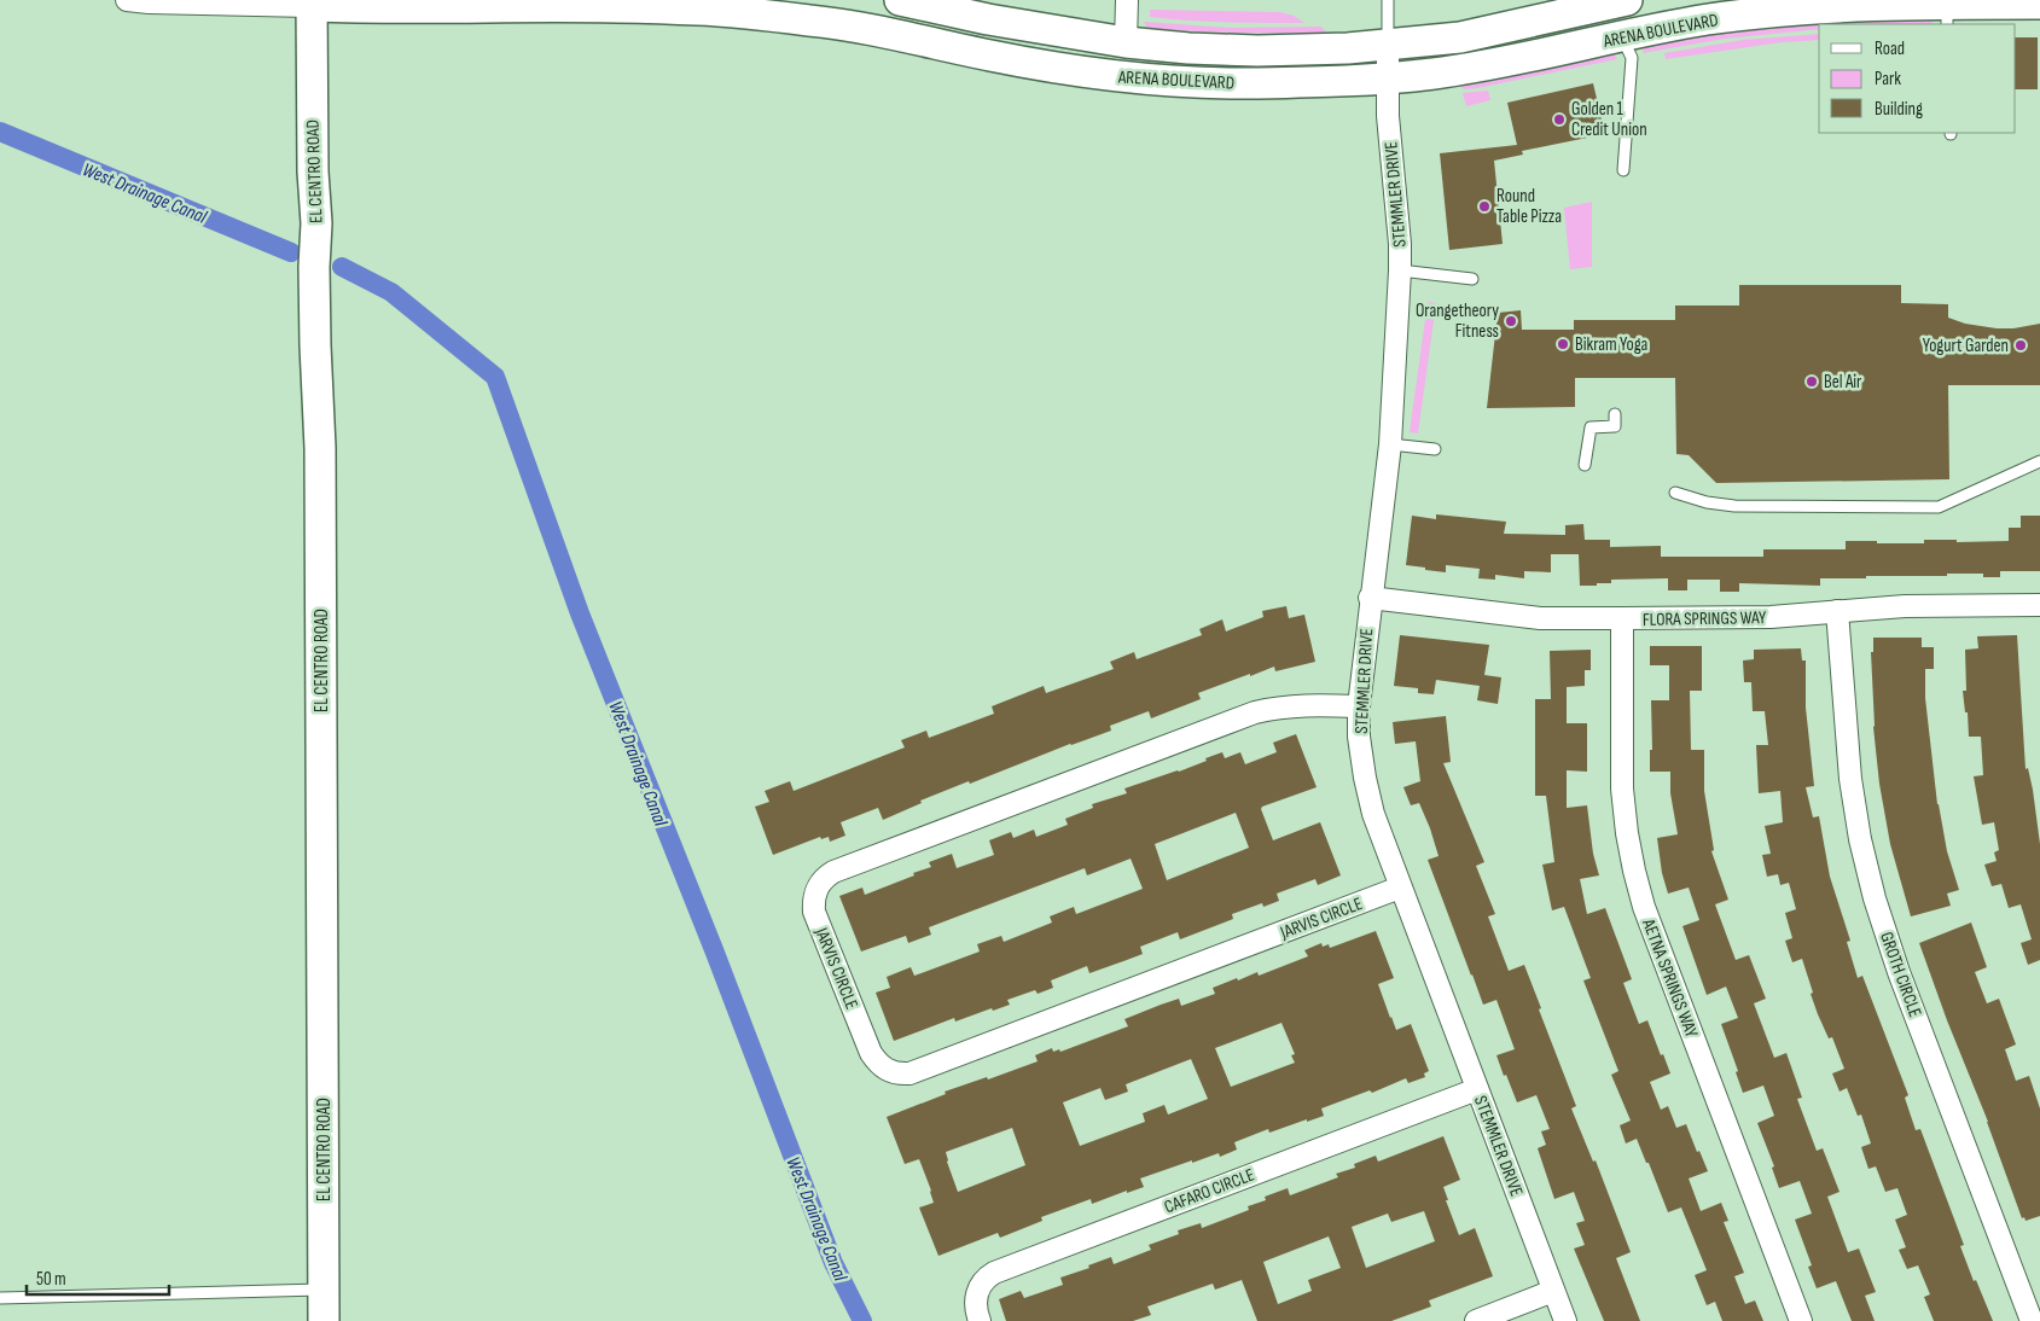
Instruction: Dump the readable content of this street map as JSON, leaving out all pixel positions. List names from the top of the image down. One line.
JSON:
{"streets":{"main road":["ARENA BOULEVARD","EL CENTRO ROAD"],"street":["STEMMLER DRIVE","FLORA SPRINGS WAY","JARVIS CIRCLE","GROTH CIRCLE","AETNA SPRINGS WAY","CAFARO CIRCLE"]},"crossings":[["ARENA BOULEVARD","EL CENTRO ROAD"],["ARENA BOULEVARD","STEMMLER DRIVE"],["STEMMLER DRIVE","FLORA SPRINGS WAY"],["STEMMLER DRIVE","JARVIS CIRCLE"],["STEMMLER DRIVE","CAFARO CIRCLE"],["FLORA SPRINGS WAY","GROTH CIRCLE"],["FLORA SPRINGS WAY","AETNA SPRINGS WAY"]],"water":["West Drainage Canal"],"places":["Golden 1 Credit Union","Round Table Pizza","Orangetheory Fitness","Bikram Yoga","Yogurt Garden","Bel Air"],"legend":["Road","Park","Building"],"scale_bar":"50 m"}
